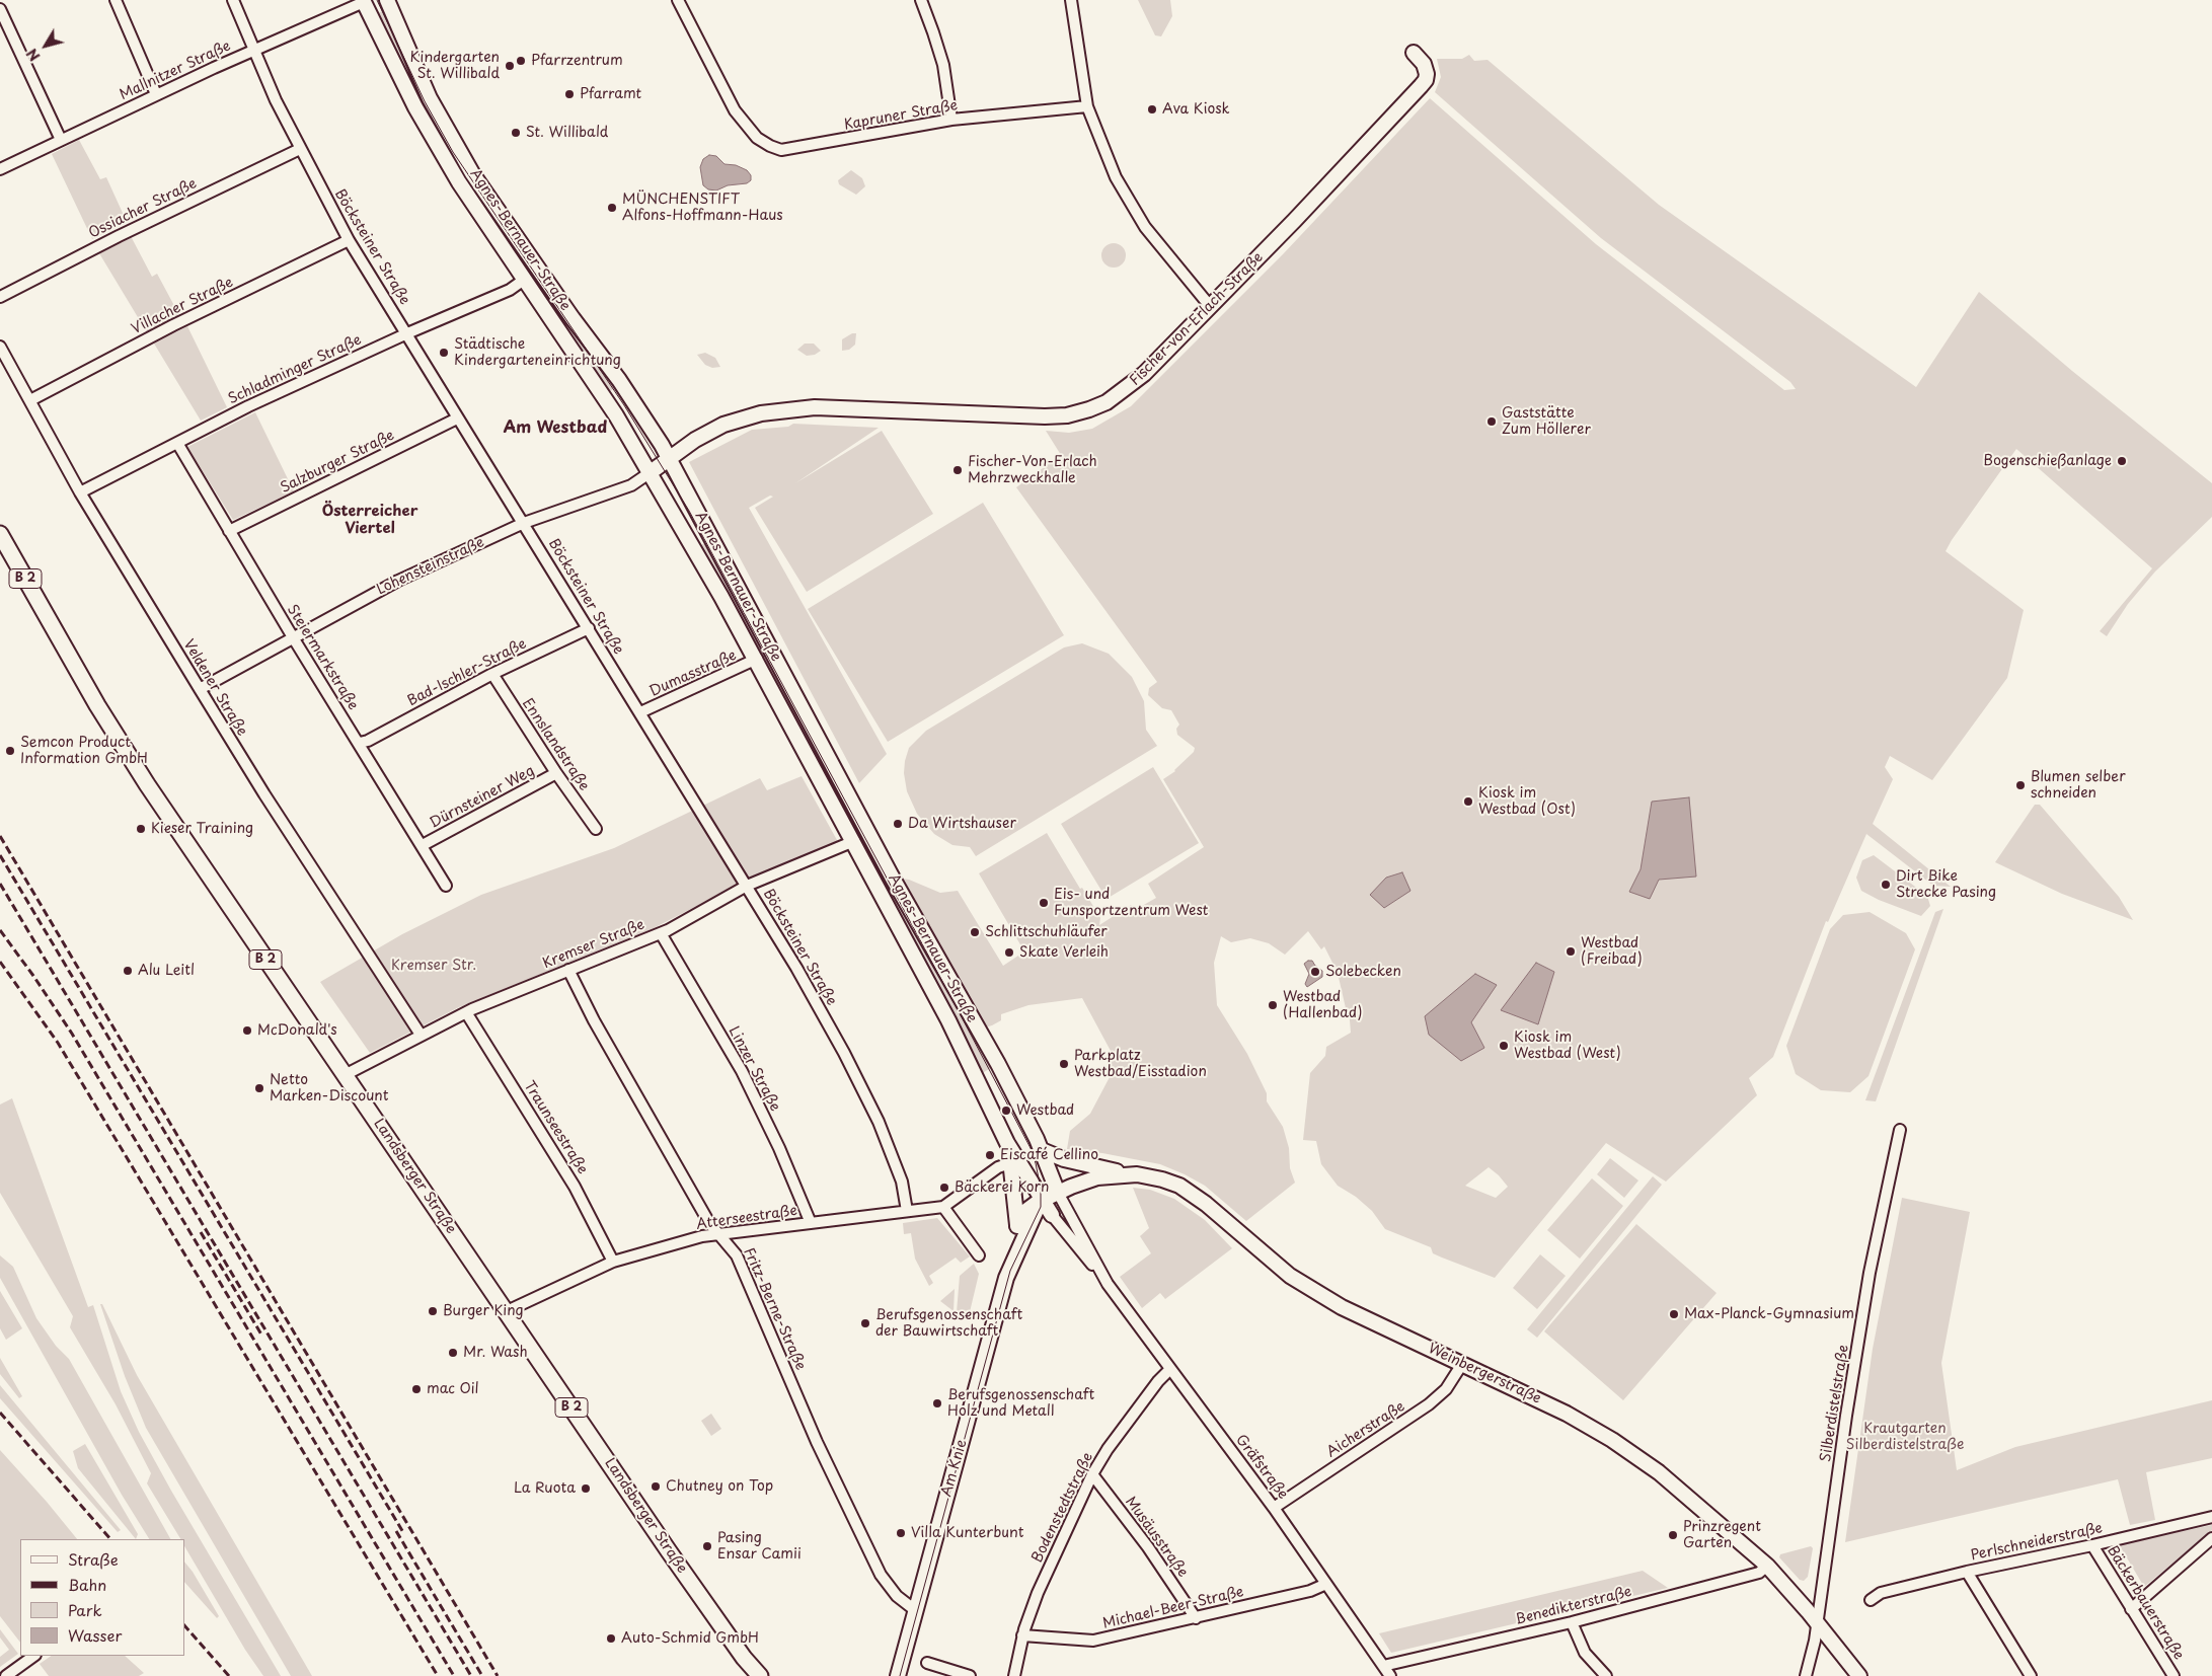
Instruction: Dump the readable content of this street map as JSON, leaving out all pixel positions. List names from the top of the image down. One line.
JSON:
{"streets":{"main road":["Agnes-Bernauer-Straße","Fischer-von-Erlach-Straße","Lohensteinstraße","B 2","Landsberger Straße","Weinbergerstraße","Am Knie"],"street":["Mallnitzer Straße","Kapruner Straße","Ossiacher Straße","Böcksteiner Straße","Villacher Straße","Schladminger Straße","Salzburger Straße","Steiermarkstraße","Bad-Ischler-Straße","Dumasstraße","Veldener Straße","Ennslandstraße","Dürnsteiner Weg","Kremser Straße","Linzer Straße","Traunseestraße","Atterseestraße","Fritz-Berne-Straße","Silberdistelstraße","Aicherstraße","Gräfstraße","Bodenstedtstraße","Musäusstraße","Perlschneiderstraße","Bäckerbauerstraße","Benedikterstraße","Michael-Beer-Straße"]},"crossings":[["Mallnitzer Straße","Agnes-Bernauer-Straße"],["Mallnitzer Straße","Böcksteiner Straße"],["Ossiacher Straße","Böcksteiner Straße"],["Agnes-Bernauer-Straße","Fischer-von-Erlach-Straße"],["Agnes-Bernauer-Straße","Schladminger Straße"],["Agnes-Bernauer-Straße","Lohensteinstraße"],["Agnes-Bernauer-Straße","Dumasstraße"],["Agnes-Bernauer-Straße","Kremser Straße"],["Agnes-Bernauer-Straße","Weinbergerstraße"],["Agnes-Bernauer-Straße","Gräfstraße"],["Agnes-Bernauer-Straße","Am Knie"],["Böcksteiner Straße","Villacher Straße"],["Böcksteiner Straße","Schladminger Straße"],["Böcksteiner Straße","Salzburger Straße"],["Böcksteiner Straße","Lohensteinstraße"],["Böcksteiner Straße","Bad-Ischler-Straße"],["Böcksteiner Straße","Dumasstraße"],["Böcksteiner Straße","Kremser Straße"],["Böcksteiner Straße","Atterseestraße"],["Villacher Straße","Veldener Straße"],["Fischer-von-Erlach-Straße","Lohensteinstraße"],["Schladminger Straße","Steiermarkstraße"],["Schladminger Straße","Veldener Straße"],["Salzburger Straße","Steiermarkstraße"],["Lohensteinstraße","Steiermarkstraße"],["Lohensteinstraße","Veldener Straße"],["Steiermarkstraße","Bad-Ischler-Straße"],["Steiermarkstraße","Dürnsteiner Weg"],["Bad-Ischler-Straße","Ennslandstraße"],["Veldener Straße","Kremser Straße"],["Ennslandstraße","Dürnsteiner Weg"],["Kremser Straße","Linzer Straße"],["Kremser Straße","Traunseestraße"],["Kremser Straße","Landsberger Straße"],["Kremser Straße","Fritz-Berne-Straße"],["Linzer Straße","Atterseestraße"],["Traunseestraße","Atterseestraße"],["Landsberger Straße","Atterseestraße"],["Atterseestraße","Fritz-Berne-Straße"],["Fritz-Berne-Straße","Am Knie"],["Weinbergerstraße","Silberdistelstraße"],["Weinbergerstraße","Aicherstraße"],["Weinbergerstraße","Gräfstraße"],["Weinbergerstraße","Am Knie"],["Weinbergerstraße","Benedikterstraße"],["Aicherstraße","Gräfstraße"],["Gräfstraße","Bodenstedtstraße"],["Gräfstraße","Benedikterstraße"],["Gräfstraße","Michael-Beer-Straße"],["Bodenstedtstraße","Musäusstraße"],["Bodenstedtstraße","Michael-Beer-Straße"],["Musäusstraße","Michael-Beer-Straße"],["Perlschneiderstraße","Bäckerbauerstraße"]],"districts":["Am Westbad","Österreicher Viertel"],"parks":["Kremser Str.","Krautgarten Silberdistelstraße"],"places":["Pfarrzentrum","Kindergarten St. Willibald","Pfarramt","Ava Kiosk","St. Willibald","MÜNCHENSTIFT Alfons-Hoffmann-Haus","Städtische Kindergarteneinrichtung","Gaststätte Zum Höllerer","Bogenschießanlage","Fischer-Von-Erlach Mehrzweckhalle","Semcon Product Information GmbH","Blumen selber schneiden","Kiosk im Westbad (Ost)","Da Wirtshauser","Kieser Training","Dirt Bike Strecke Pasing","Eis- und Funsportzentrum West","Schlittschuhläufer","Westbad (Freibad)","Skate Verleih","Alu Leitl","Solebecken","Westbad (Hallenbad)","McDonald's","Kiosk im Westbad (West)","Parkplatz Westbad/Eisstadion","Netto Marken-Discount","Westbad","Eiscafé Cellino","Bäckerei Korn","Burger King","Max-Planck-Gymnasium","Berufsgenossenschaft der Bauwirtschaft","Mr. Wash","mac Oil","Berufsgenossenschaft Holz und Metall","Chutney on Top","La Ruota","Villa Kunterbunt","Prinzregent Garten","Pasing Ensar Camii","Auto-Schmid GmbH"],"legend":["Straße","Bahn","Park","Wasser"],"north":"bottom left"}
